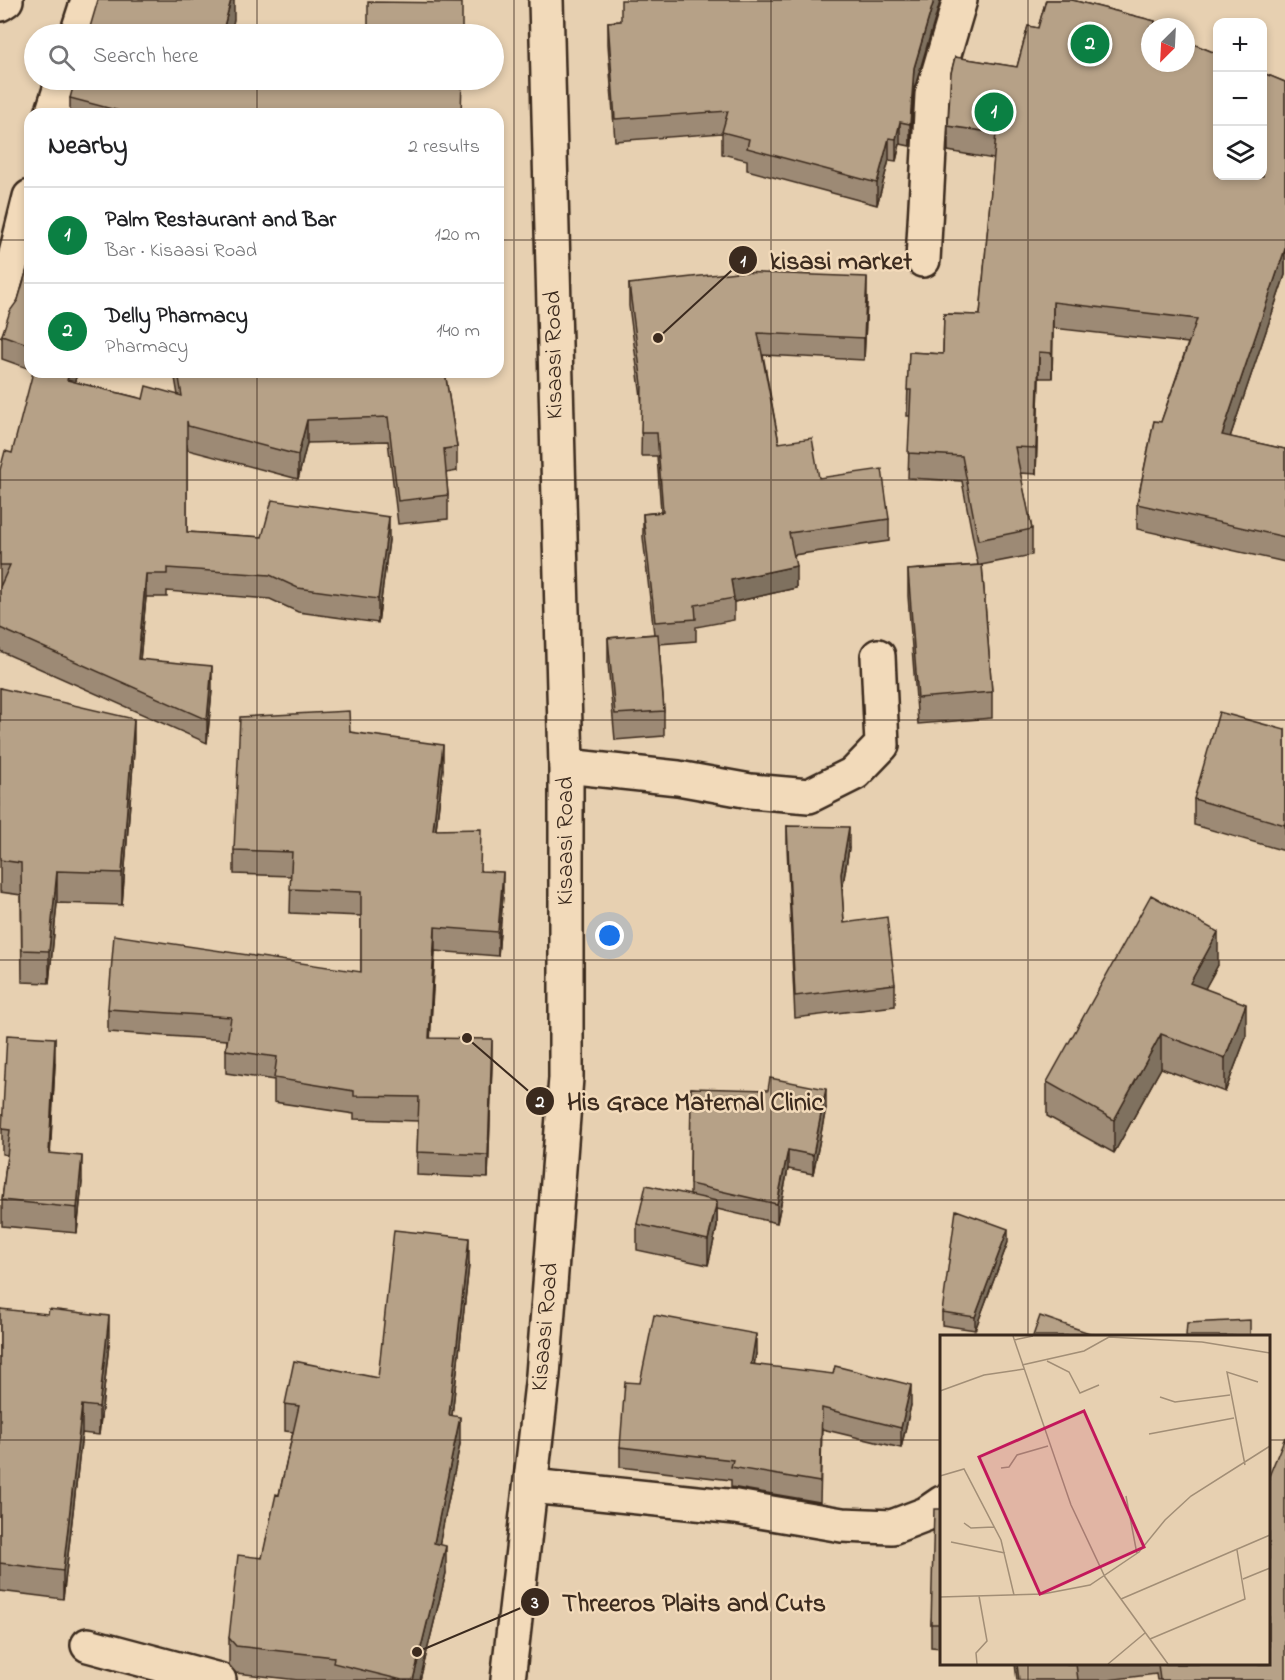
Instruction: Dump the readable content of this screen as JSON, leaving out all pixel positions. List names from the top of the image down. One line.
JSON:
{"streets":{"main road":["Kisaasi Road"]},"places":["kisasi market","His Grace Maternal Clinic","Threeros Plaits and Cuts"],"north":"bottom left","page":{"map_buttons":["+","−"],"pins":["2","1"],"search":"Search here","heading":["Nearby","2 results"],"list":[{"mark":"1","name":"Palm Restaurant and Bar","note":"Bar · Kisaasi Road","value":"120 m"},{"mark":"2","name":"Delly Pharmacy","note":"Pharmacy","value":"140 m"}]}}
